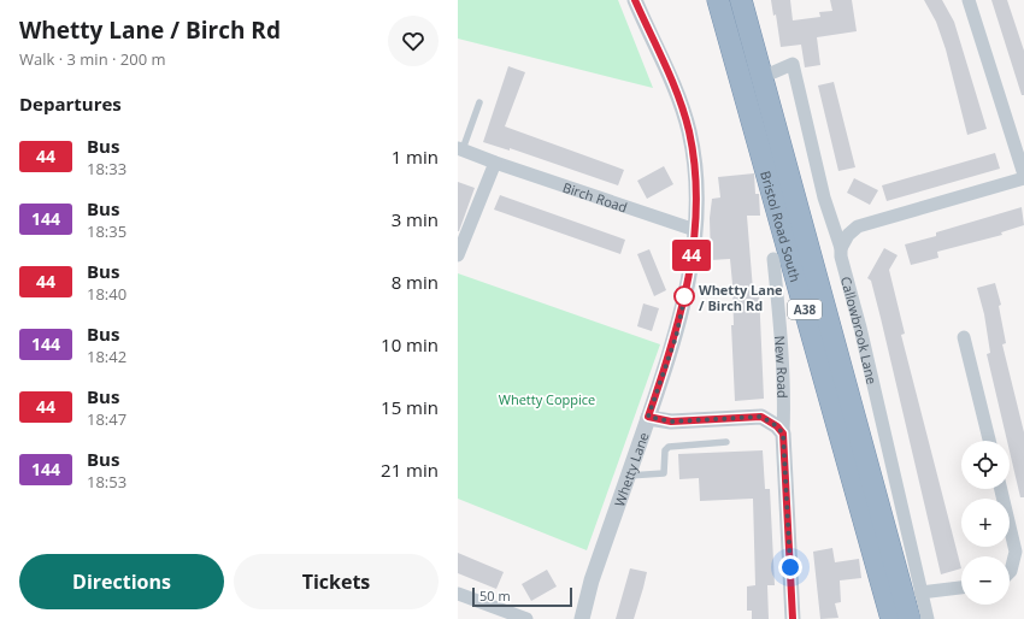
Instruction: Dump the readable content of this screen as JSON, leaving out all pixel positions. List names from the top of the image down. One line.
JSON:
{"streets":{"highway":["Bristol Road South","A38"],"street":["Birch Road","Callowbrook Lane","New Road","Whetty Lane"]},"crossings":[["Birch Road","Whetty Lane"]],"parks":["Whetty Coppice"],"places":["Whetty Lane / Birch Rd"],"lines":["bus line 44"],"scale_bar":"50 m","page":{"heading":[["Whetty Lane / Birch Rd","Walk · 3 min · 200 m"],"Departures"],"on_map":"44","list":[{"mark":"44","name":"Bus","note":"18:33","value":"1 min"},{"mark":"144","name":"Bus","note":"18:35","value":"3 min"},{"mark":"44","name":"Bus","note":"18:40","value":"8 min"},{"mark":"144","name":"Bus","note":"18:42","value":"10 min"},{"mark":"44","name":"Bus","note":"18:47","value":"15 min"},{"mark":"144","name":"Bus","note":"18:53","value":"21 min"}],"map_buttons":["+","−"],"buttons":["Directions","Tickets"],"scale":"50 m"}}
